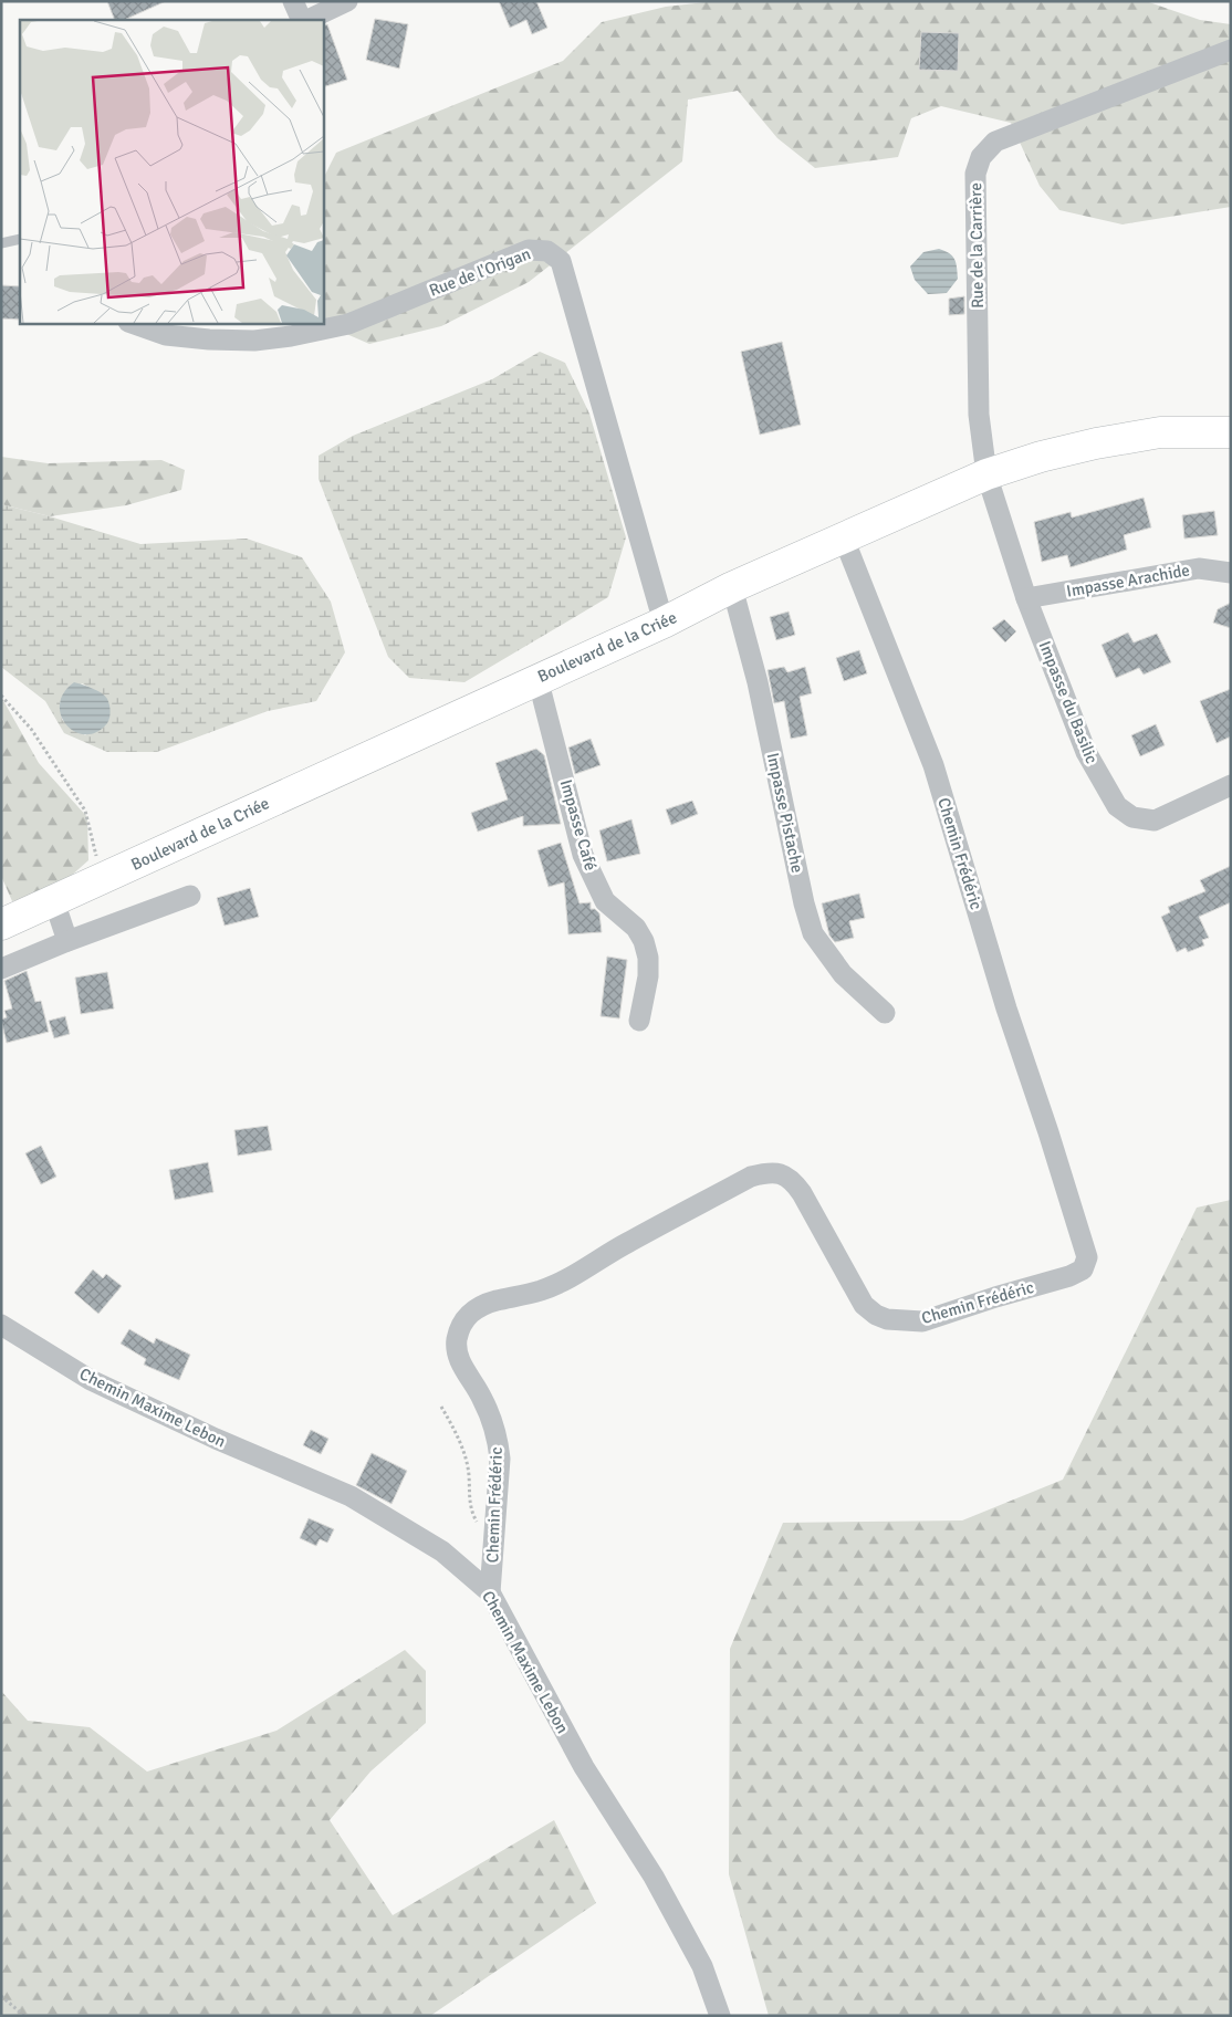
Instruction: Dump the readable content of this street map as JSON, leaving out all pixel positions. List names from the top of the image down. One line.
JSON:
{"streets":{"main road":["Boulevard de la Criée"],"street":["Rue de la Carrière","Rue de l'Origan","Impasse Arachide","Impasse du Basilic","Impasse Pistache","Impasse Café","Chemin Frédéric","Chemin Maxime Lebon"]},"crossings":[["Rue de la Carrière","Boulevard de la Criée"],["Rue de la Carrière","Impasse du Basilic"],["Rue de l'Origan","Boulevard de la Criée"],["Impasse Arachide","Impasse du Basilic"],["Boulevard de la Criée","Impasse du Basilic"],["Boulevard de la Criée","Impasse Pistache"],["Boulevard de la Criée","Impasse Café"],["Boulevard de la Criée","Chemin Frédéric"],["Chemin Frédéric","Chemin Maxime Lebon"]]}
